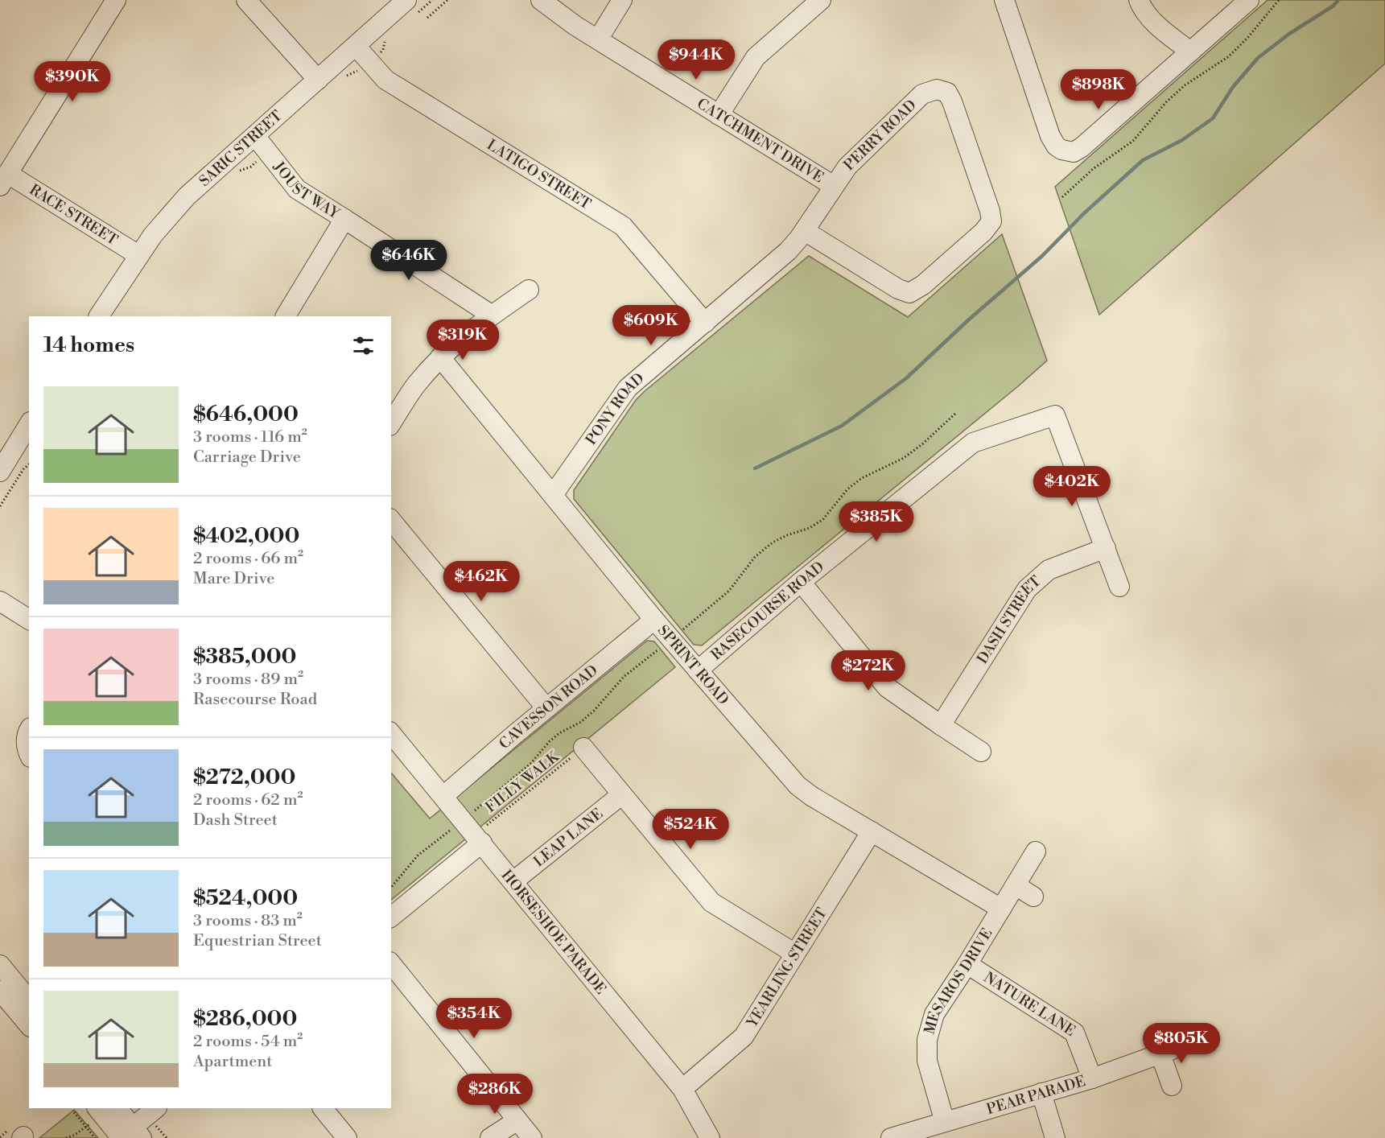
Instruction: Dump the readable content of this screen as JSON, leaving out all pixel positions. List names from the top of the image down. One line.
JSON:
{"streets":{"street":["PERRY ROAD","CATCHMENT DRIVE","SARIC STREET","LATIGO STREET","JOUST WAY","RACE STREET","PONY ROAD","RASECOURSE ROAD","DASH STREET","SPRINT ROAD","CAVESSON ROAD","LEAP LANE","HORSESHOE PARADE","YEARLING STREET","MESAROS DRIVE","NATURE LANE","PEAR PARADE"],"path":["FILLY WALK"]},"crossings":[["PERRY ROAD","CATCHMENT DRIVE"],["PERRY ROAD","PONY ROAD"],["SARIC STREET","LATIGO STREET"],["SARIC STREET","JOUST WAY"],["SARIC STREET","RACE STREET"],["LATIGO STREET","PONY ROAD"],["PONY ROAD","SPRINT ROAD"],["RASECOURSE ROAD","DASH STREET"],["RASECOURSE ROAD","SPRINT ROAD"],["SPRINT ROAD","CAVESSON ROAD"],["SPRINT ROAD","YEARLING STREET"],["SPRINT ROAD","MESAROS DRIVE"],["CAVESSON ROAD","HORSESHOE PARADE"],["FILLY WALK","HORSESHOE PARADE"],["LEAP LANE","HORSESHOE PARADE"],["HORSESHOE PARADE","YEARLING STREET"],["MESAROS DRIVE","NATURE LANE"],["MESAROS DRIVE","PEAR PARADE"],["NATURE LANE","PEAR PARADE"]],"page":{"price":["$944K","$390K","$898K","$646K","$609K","$319K","$402K","$385K","$462K","$272K","$524K","$354K","$805K","$286K"],"heading":"14 homes","list":[{"name":"$646,000","note":"3 rooms · 116 m² · Carriage Drive"},{"name":"$402,000","note":"2 rooms · 66 m² · Mare Drive"},{"name":"$385,000","note":"3 rooms · 89 m² · Rasecourse Road"},{"name":"$272,000","note":"2 rooms · 62 m² · Dash Street"},{"name":"$524,000","note":"3 rooms · 83 m² · Equestrian Street"},{"name":"$286,000","note":"2 rooms · 54 m² · Apartment"}]}}
